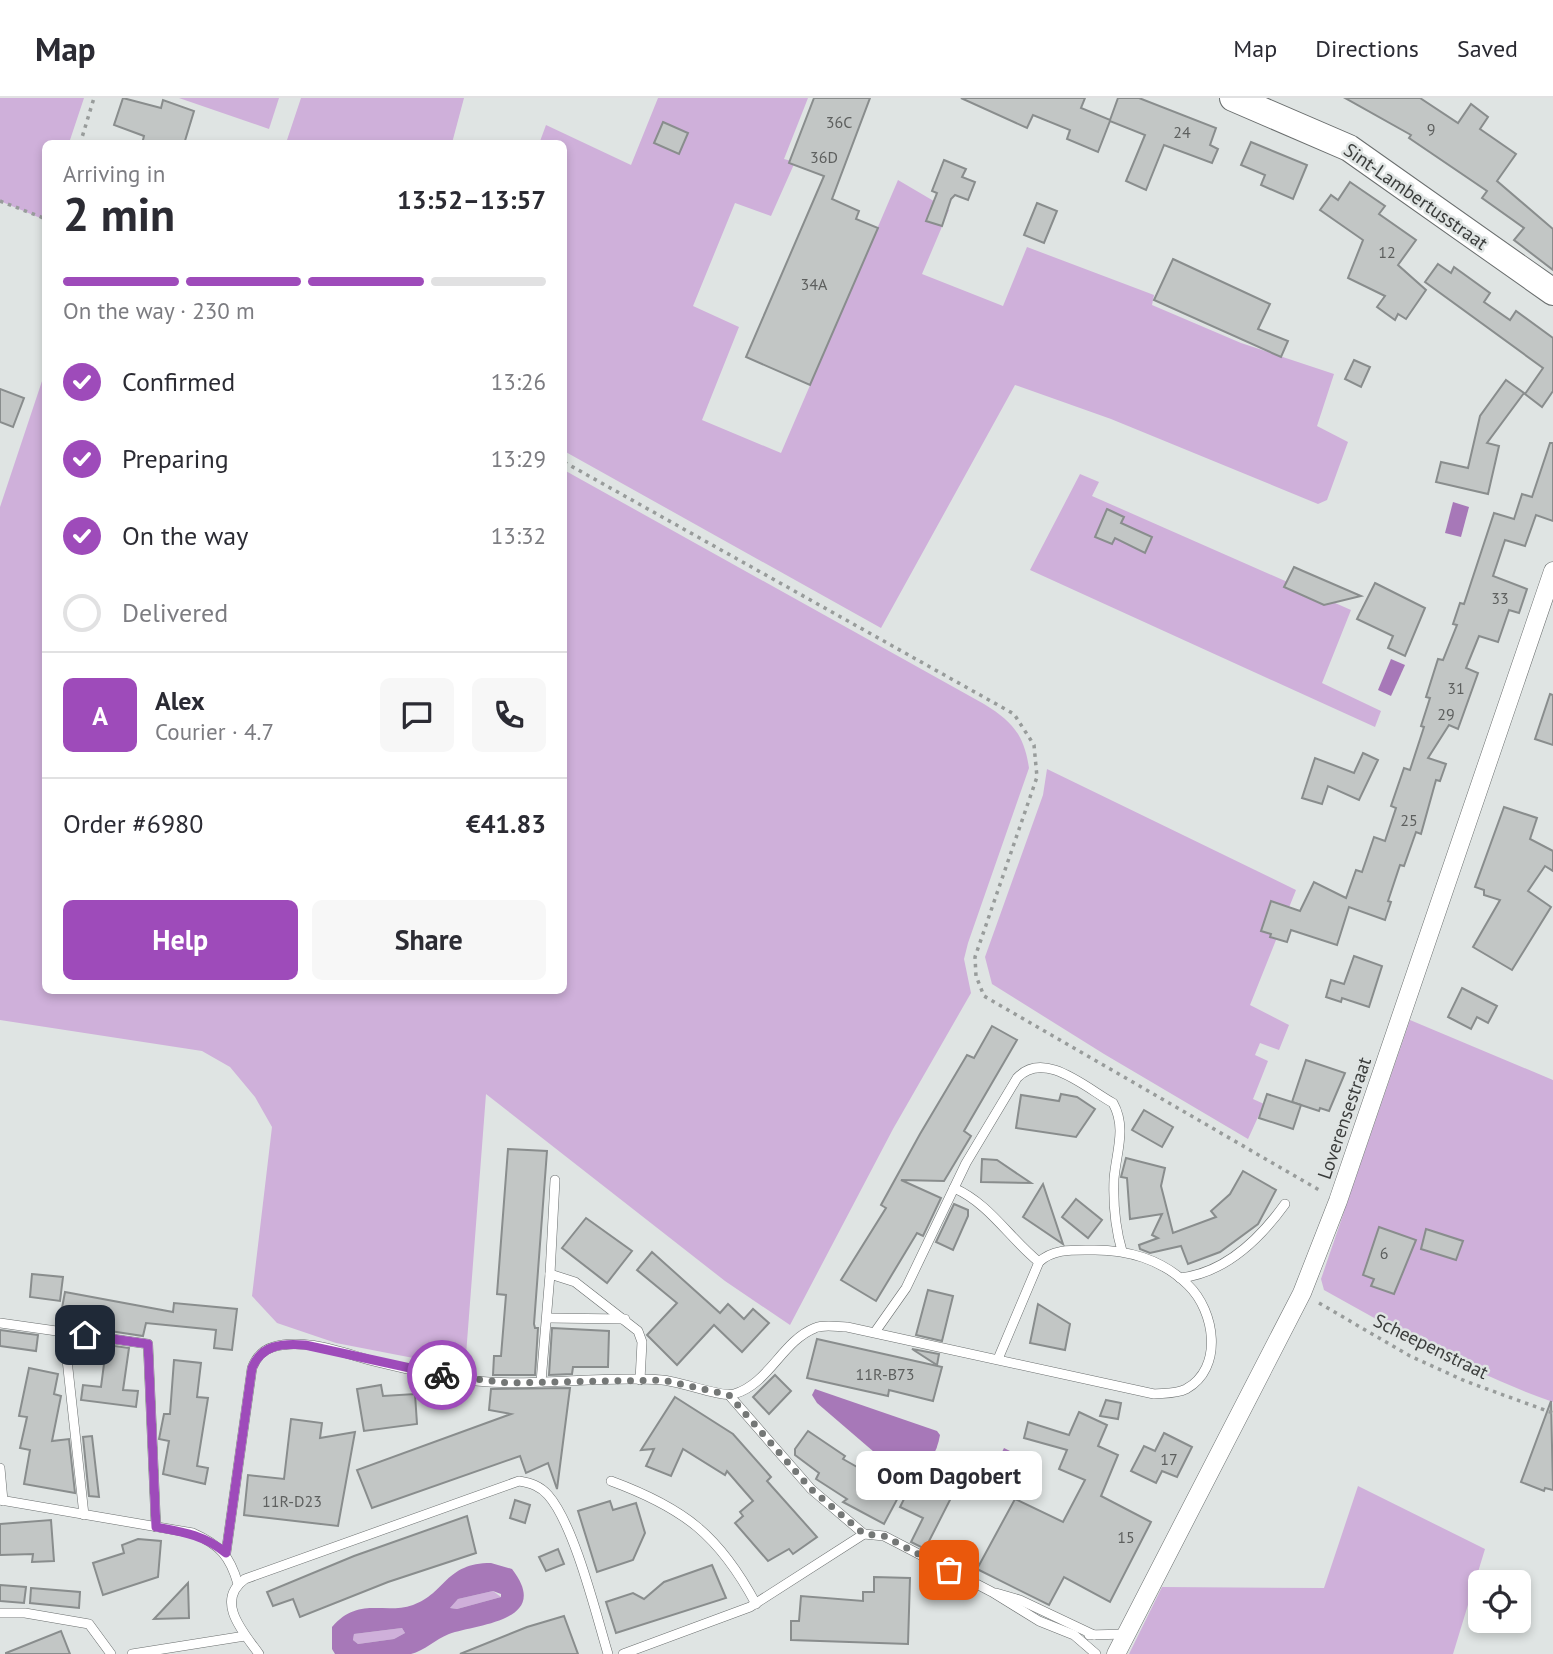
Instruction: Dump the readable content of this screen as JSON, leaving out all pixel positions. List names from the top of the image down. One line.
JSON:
{"streets":{"main road":["Sint-Lambertusstraat"],"street":["Loverensestraat"],"path":["Scheepenstraat"]},"crossings":[["Loverensestraat","Scheepenstraat"]],"places":["Oom Dagobert"],"house_numbers":["36C","9","24","36D","12","34A","33","31","29","25","6","11R-B73","17","11R-D23","15"],"page":{"header":"Map","nav":["Map","Directions","Saved"],"heading":["2 min","Arriving in","13:52–13:57"],"panel":["Alex","Courier · 4.7","Order #6980","€41.83"],"bar":"On the way · 230 m","list":[["Confirmed","13:26"],["Preparing","13:29"],["On the way","13:32"],"Delivered"],"round":"A","buttons":["Help","Share"],"bubble":"Oom Dagobert"}}
